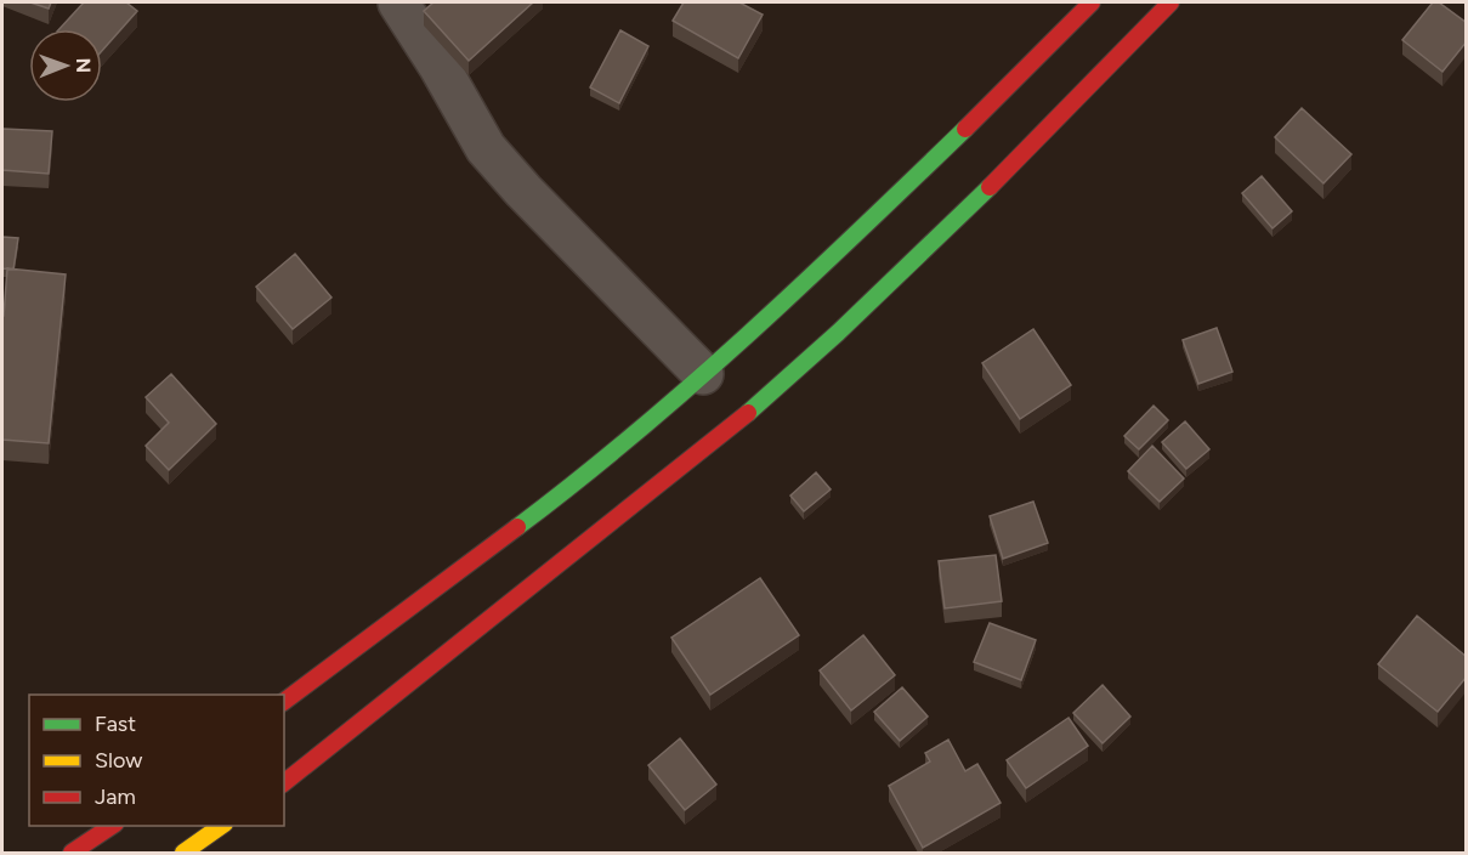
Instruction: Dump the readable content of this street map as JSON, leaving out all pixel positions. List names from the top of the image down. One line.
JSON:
{"legend":["Fast","Slow","Jam"],"north":"right"}
